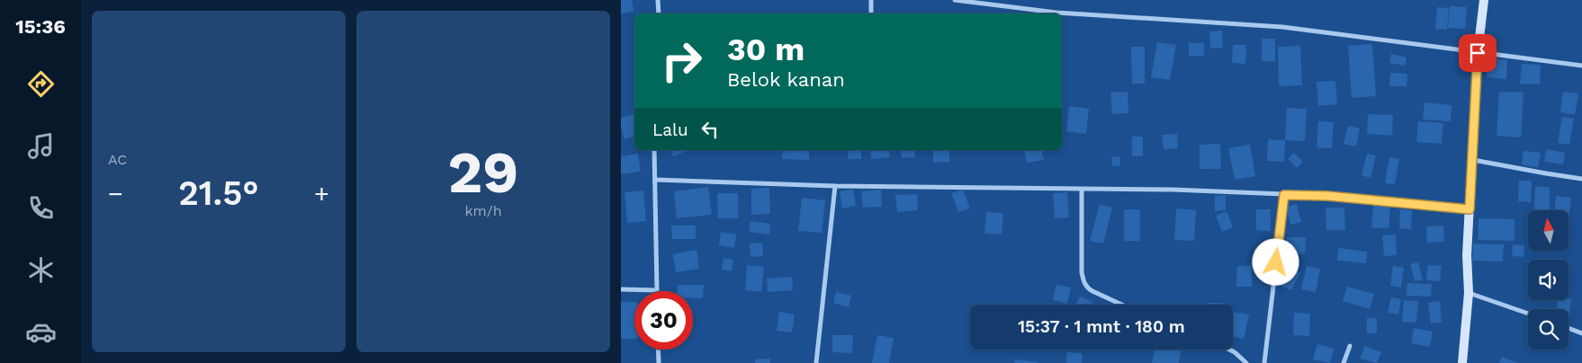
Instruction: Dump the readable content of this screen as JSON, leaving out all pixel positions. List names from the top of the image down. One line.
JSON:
{"north":"top","page":{"tabs":"15:36","tile":["AC",["29","km/h"]],"turn":["30 m","Belok kanan"],"then":"Lalu","heat":["−","21.5°","+"],"limit":"30","trip":"15:37 · 1 mnt · 180 m"}}
